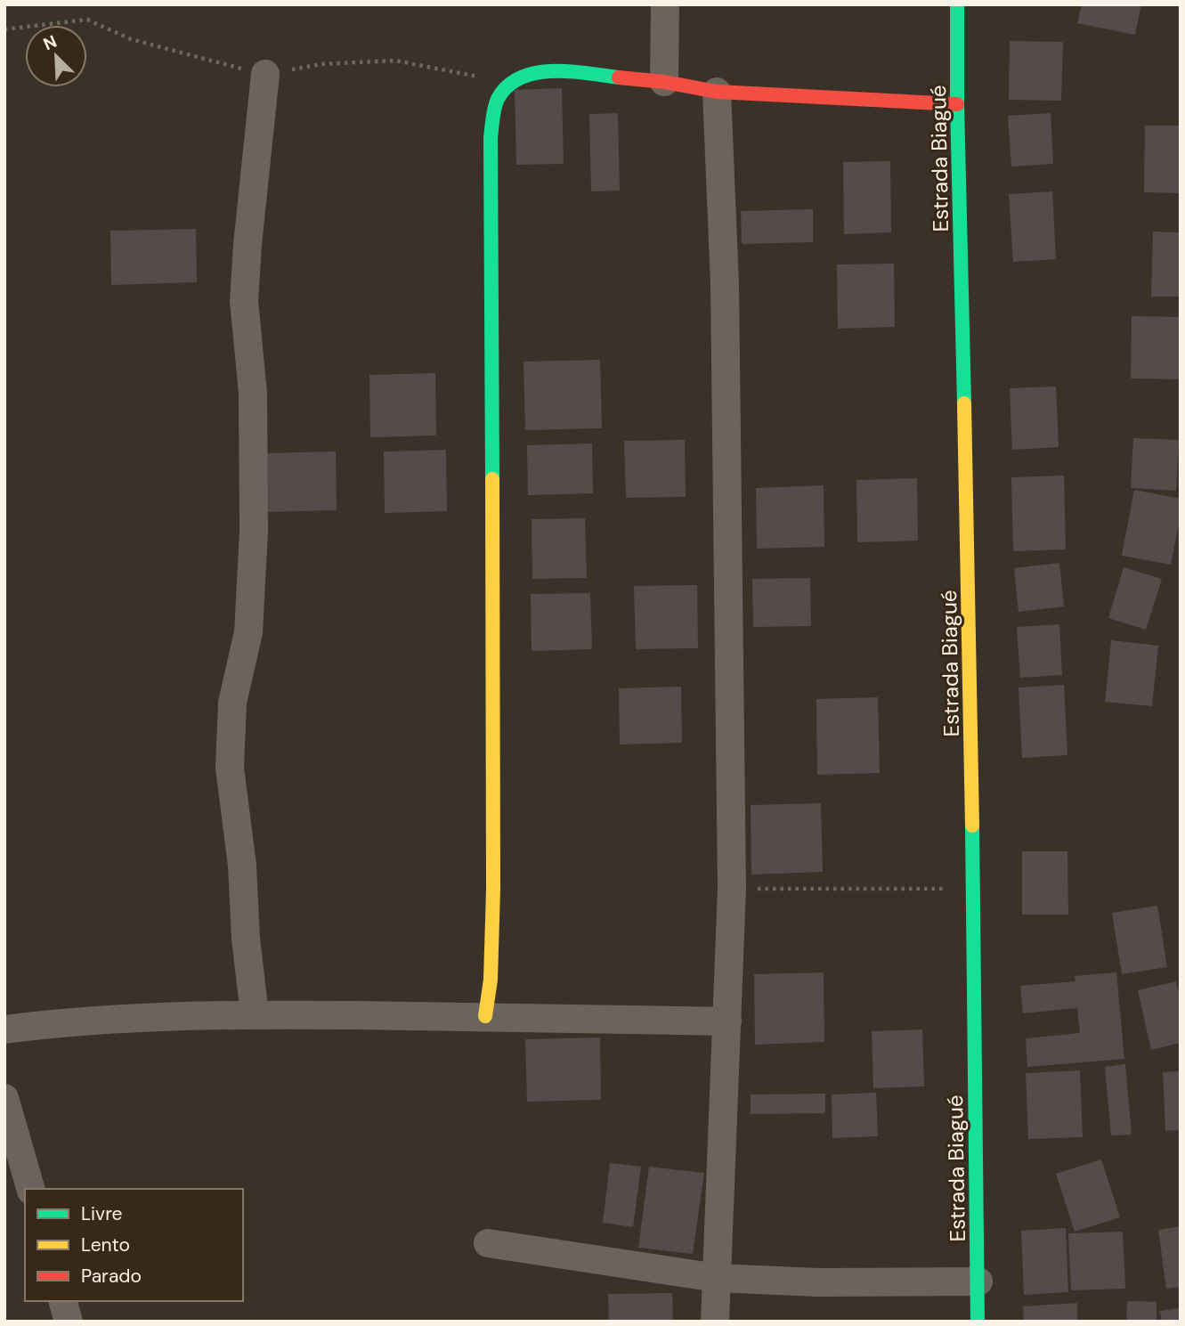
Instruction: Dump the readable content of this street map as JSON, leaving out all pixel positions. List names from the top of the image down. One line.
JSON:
{"streets":{"street":["Estrada Biagué"]},"legend":["Livre","Lento","Parado"],"north":"top left"}
